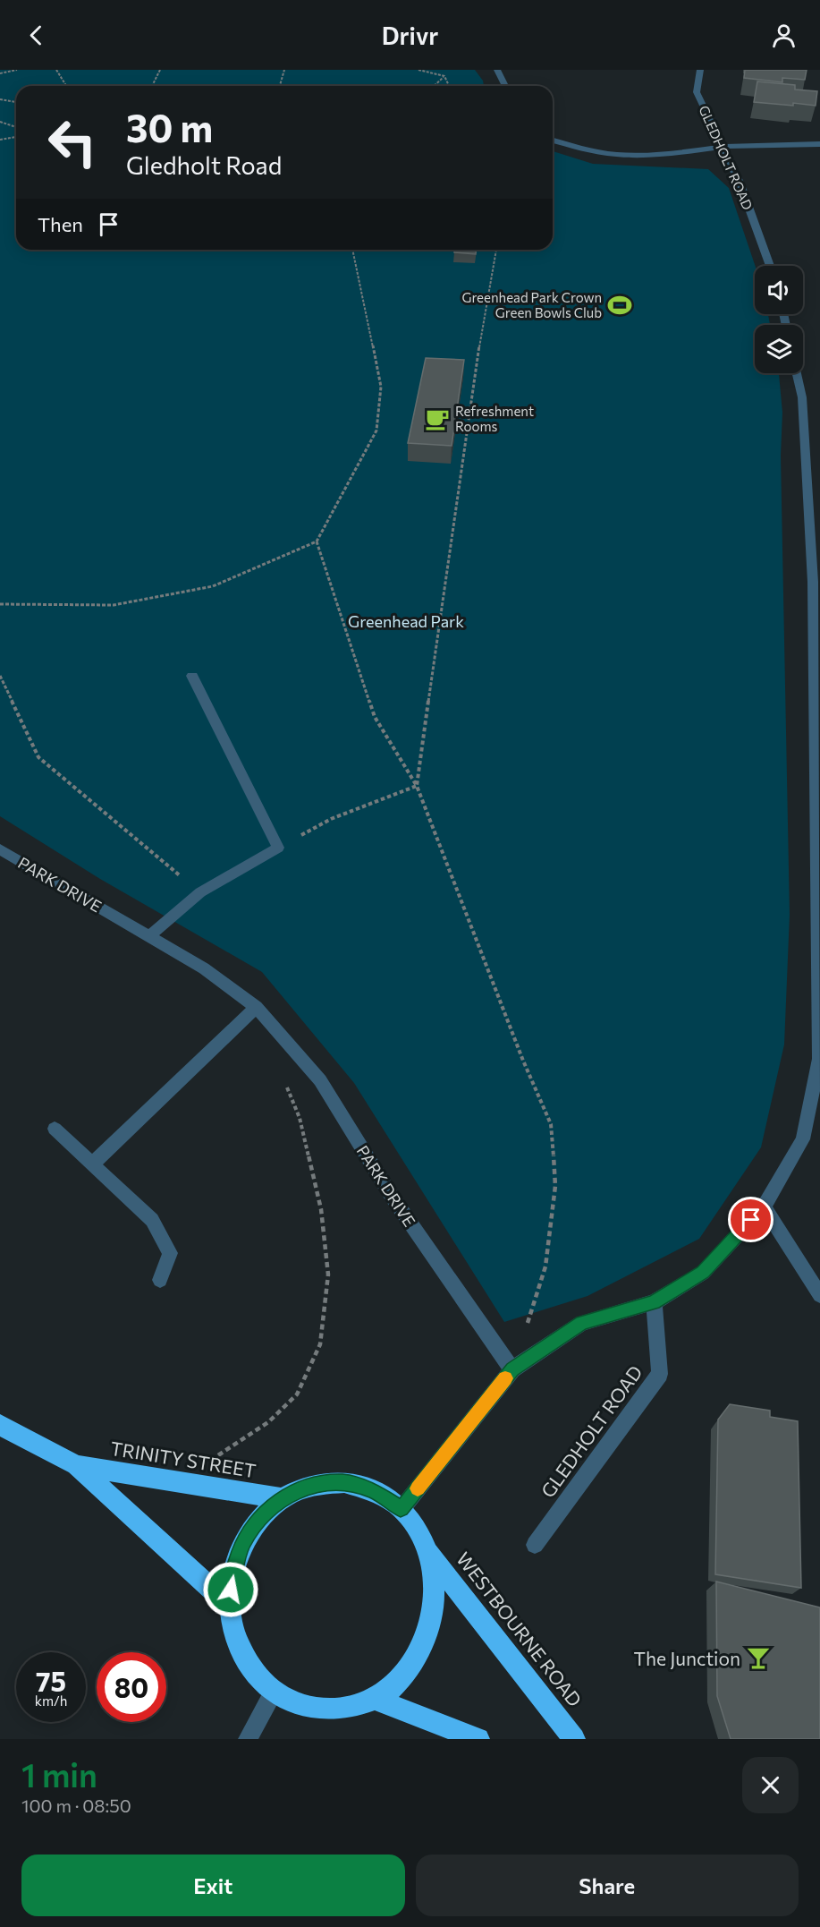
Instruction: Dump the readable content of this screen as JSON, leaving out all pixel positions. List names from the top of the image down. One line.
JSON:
{"streets":{"highway":["TRINITY STREET","WESTBOURNE ROAD"],"street":["GLEDHOLT ROAD","PARK DRIVE"]},"parks":["Greenhead Park"],"places":{"sports":["Greenhead Park Crown Green Bowls Club"],"cafe":["Refreshment Rooms"],"bar":["The Junction"]},"page":{"header":"Drivr","turn":["30 m","Gledholt Road"],"then":"Then","speed":"75 km/h","limit":"80","heading":["1 min","100 m · 08:50"],"buttons":["Exit","Share"]}}
